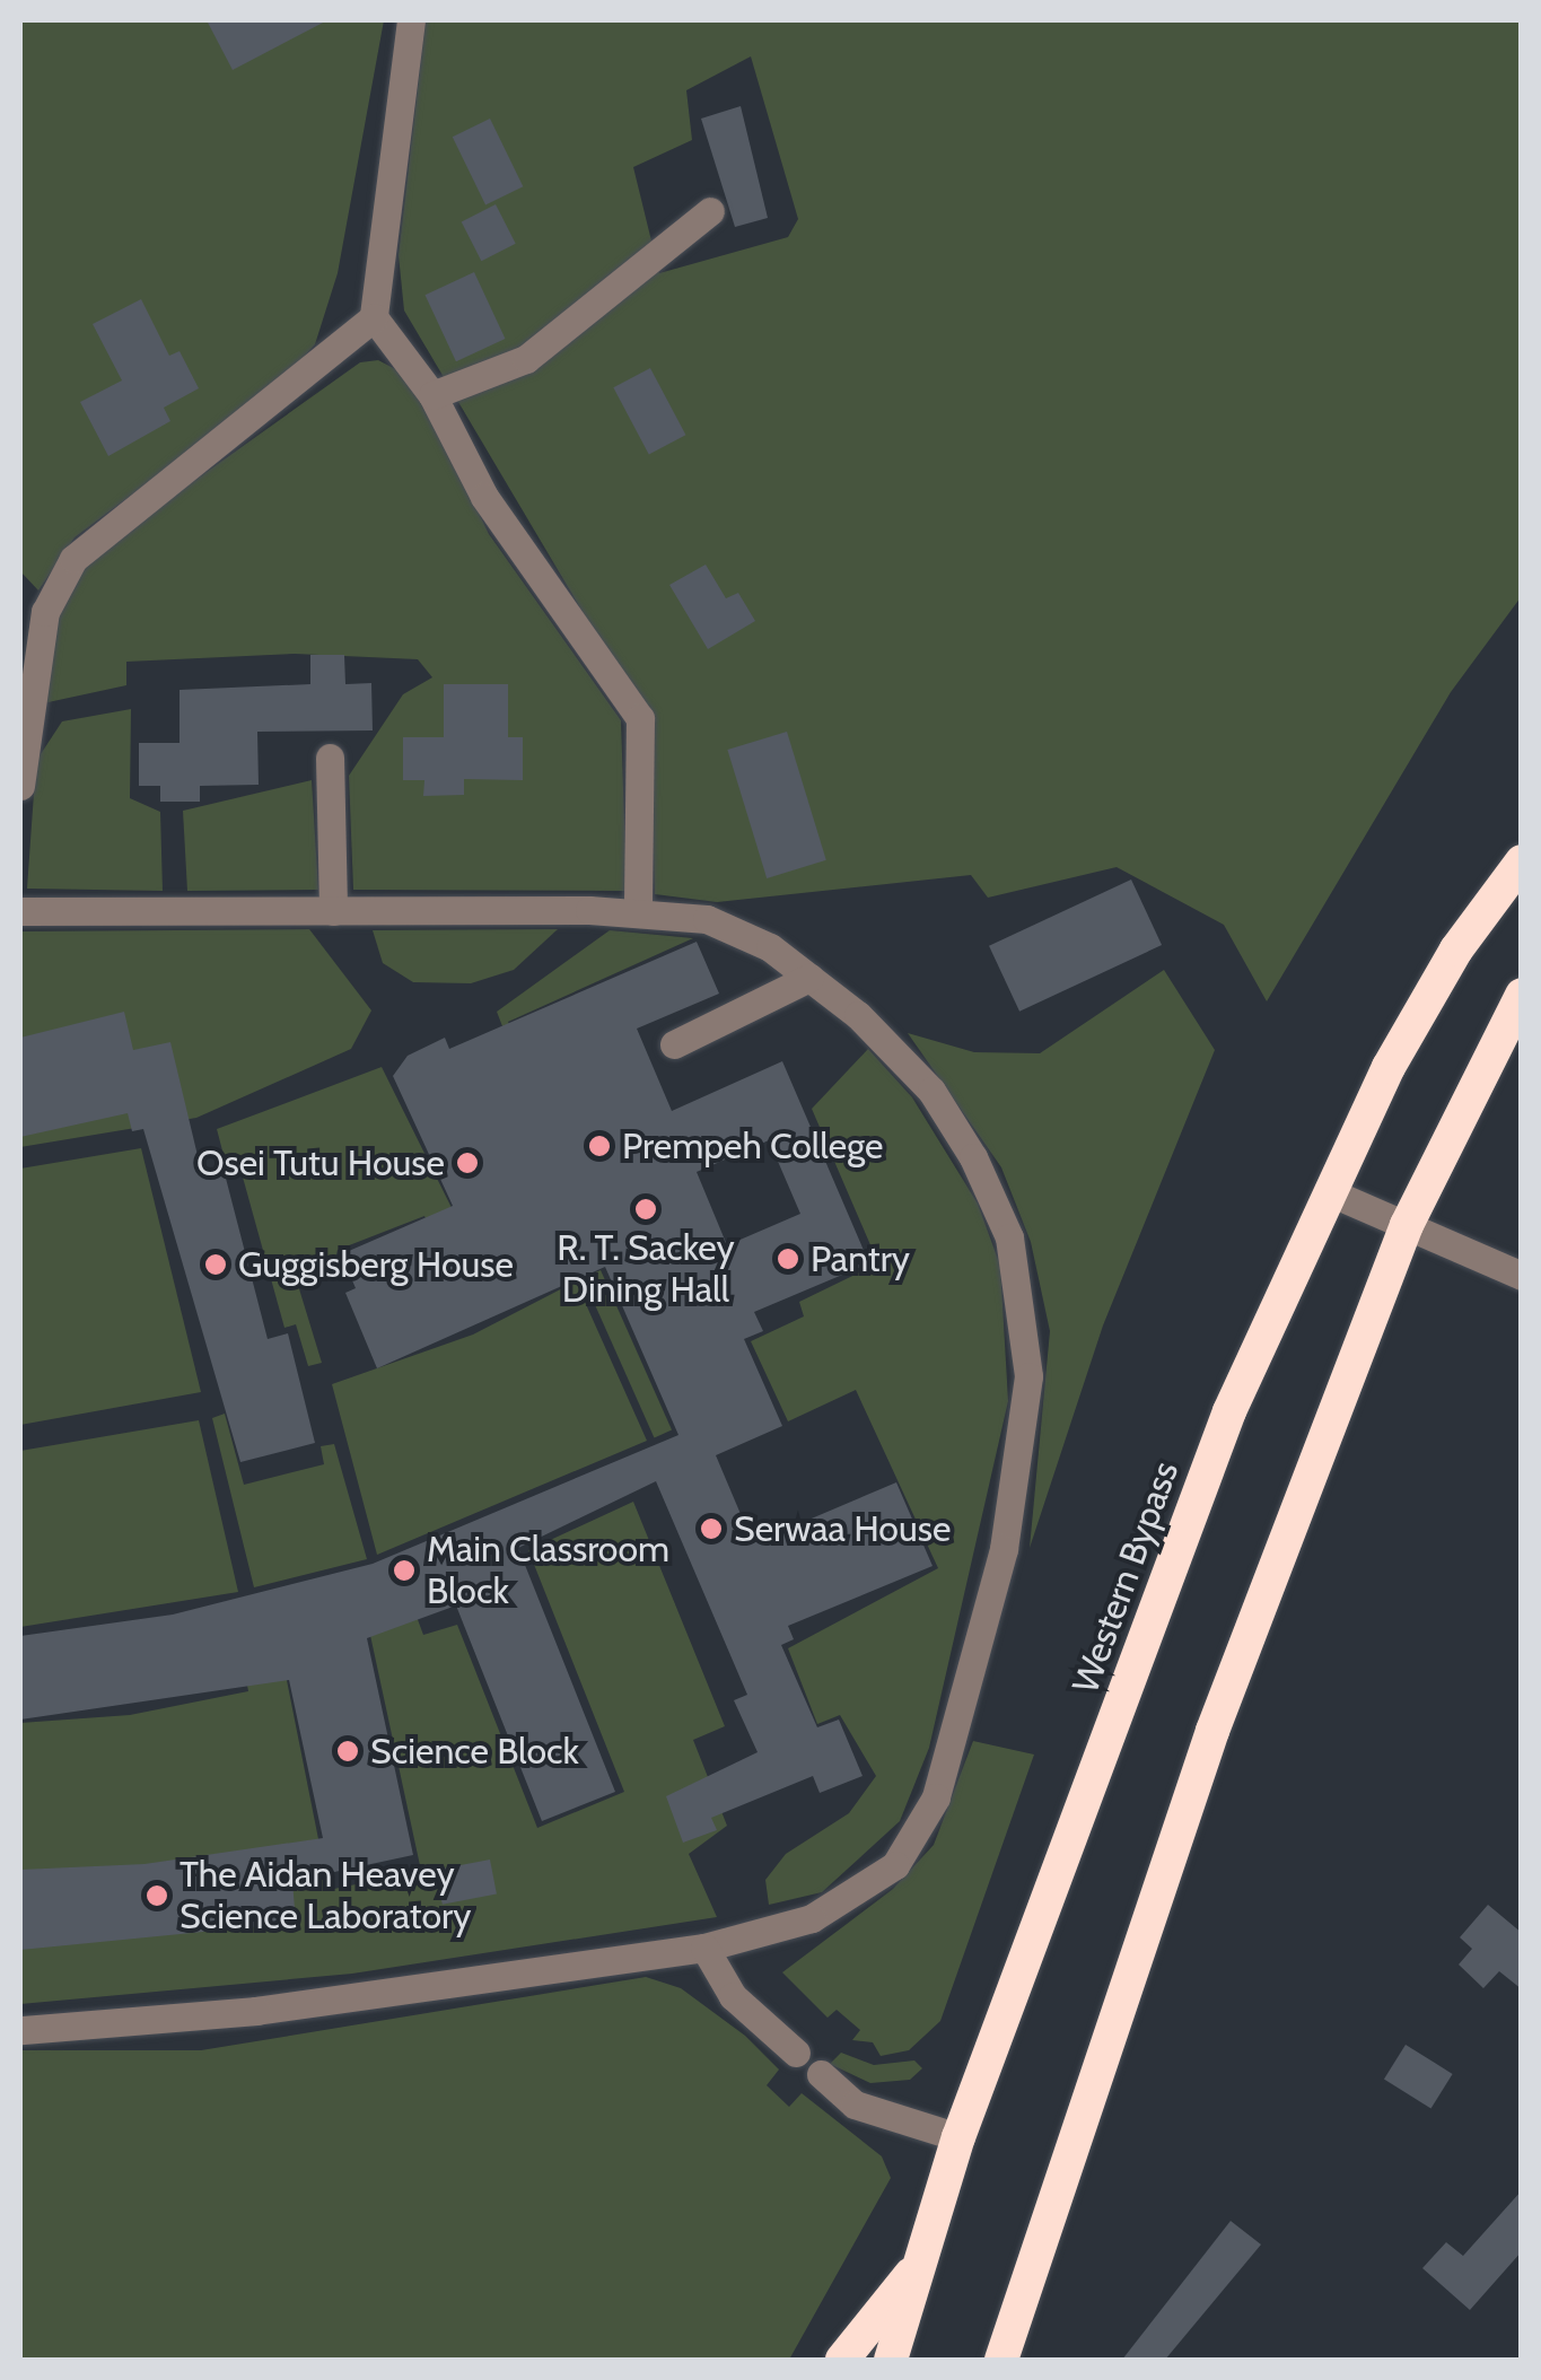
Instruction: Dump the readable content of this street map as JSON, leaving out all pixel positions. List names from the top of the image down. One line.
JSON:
{"streets":{"highway":["Western Bypass"]},"places":["Prempeh College","Osei Tutu House","R. T. Sackey Dining Hall","Pantry","Guggisberg House","Serwaa House","Main Classroom Block","Science Block","The Aidan Heavey Science Laboratory"]}
